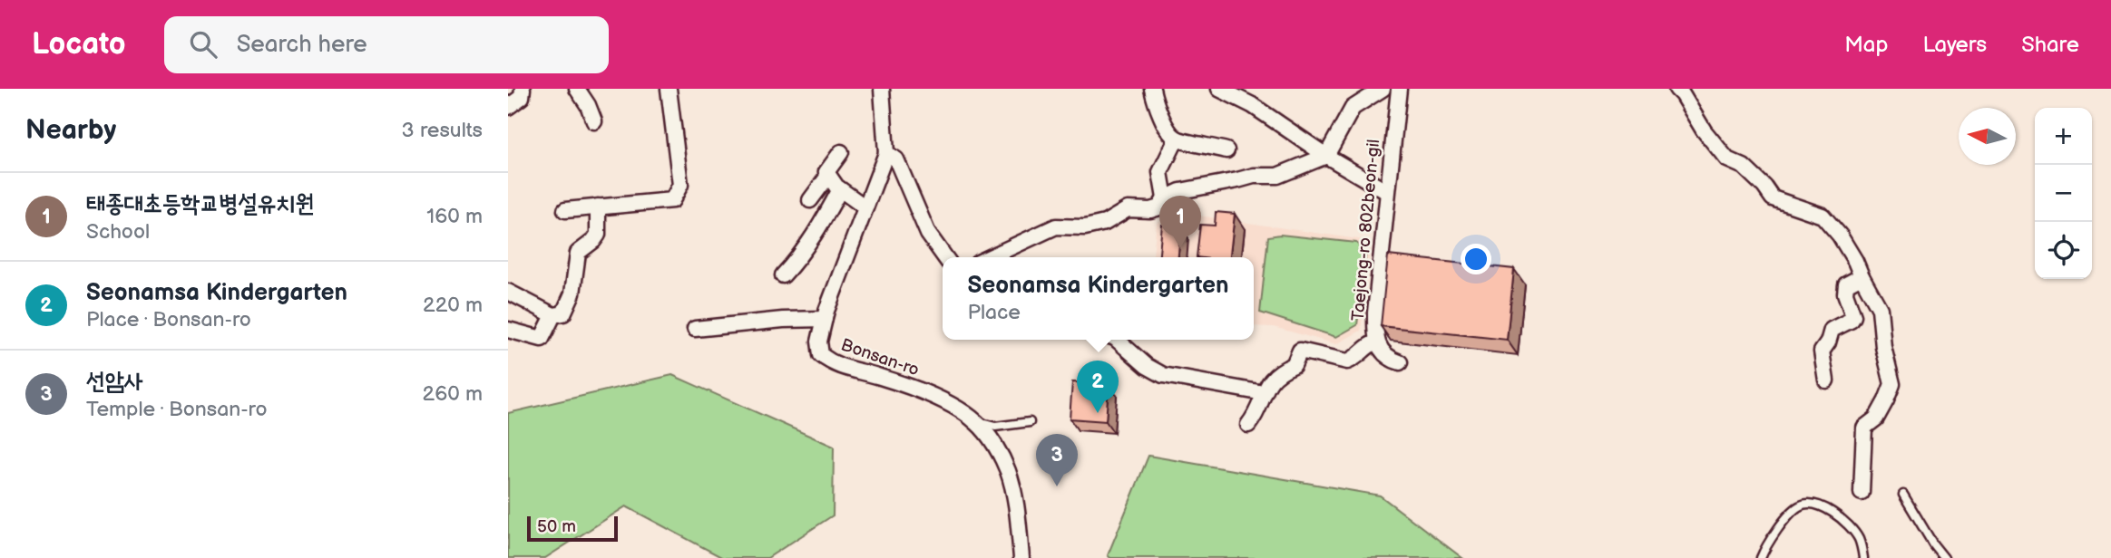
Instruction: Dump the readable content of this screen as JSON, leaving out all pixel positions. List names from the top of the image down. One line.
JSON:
{"streets":{"street":["Taejong-ro 802beon-gil","Bonsan-ro"]},"scale_bar":"50 m","north":"left","page":{"header":"Locato","search":"Search here","nav":["Map","Layers","Share"],"heading":["Nearby","3 results"],"map_buttons":["+","−"],"list":[{"mark":"1","name":"태종대초등학교병설유치원","note":"School","value":"160 m"},{"mark":"2","name":"Seonamsa Kindergarten","note":"Place · Bonsan-ro","value":"220 m"},{"mark":"3","name":"선암사","note":"Temple · Bonsan-ro","value":"260 m"}],"pins":["1","2","3"],"popup":["Seonamsa Kindergarten","Place"],"scale":"50 m"}}
